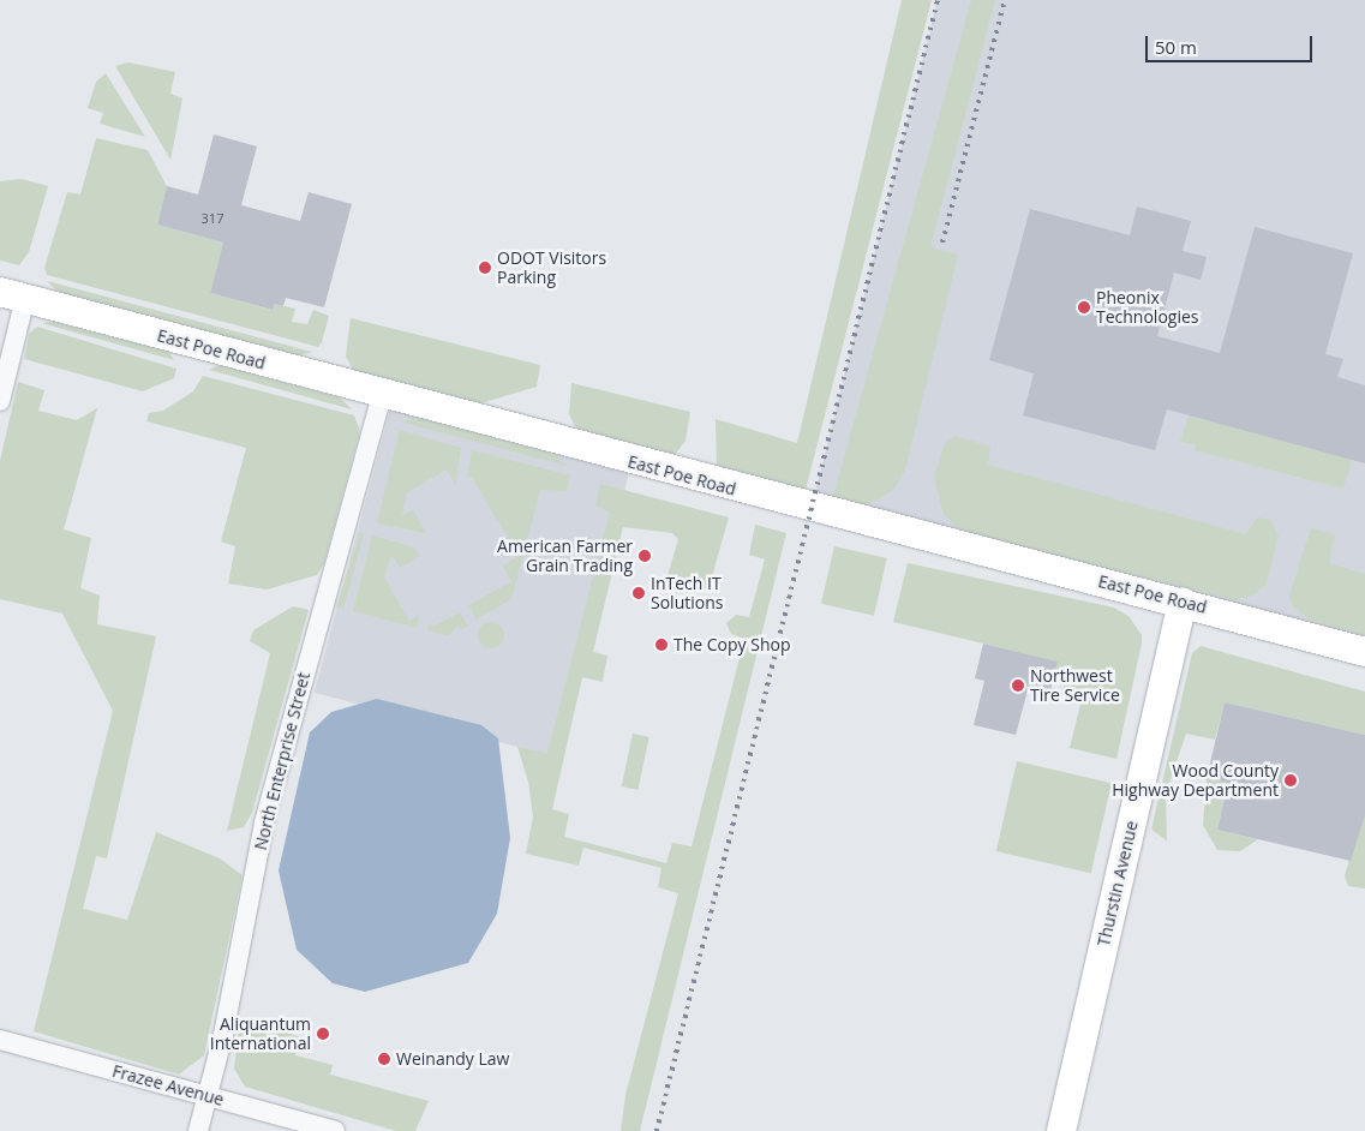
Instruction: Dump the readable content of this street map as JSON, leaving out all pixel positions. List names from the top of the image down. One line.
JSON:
{"streets":{"main road":["East Poe Road","Thurstin Avenue"],"street":["North Enterprise Street","Frazee Avenue"]},"crossings":[["East Poe Road","North Enterprise Street"],["East Poe Road","Thurstin Avenue"],["North Enterprise Street","Frazee Avenue"]],"places":["ODOT Visitors Parking","Pheonix Technologies","American Farmer Grain Trading","InTech IT Solutions","The Copy Shop","Northwest Tire Service","Wood County Highway Department","Aliquantum International","Weinandy Law"],"house_numbers":["317"],"scale_bar":"50 m"}
